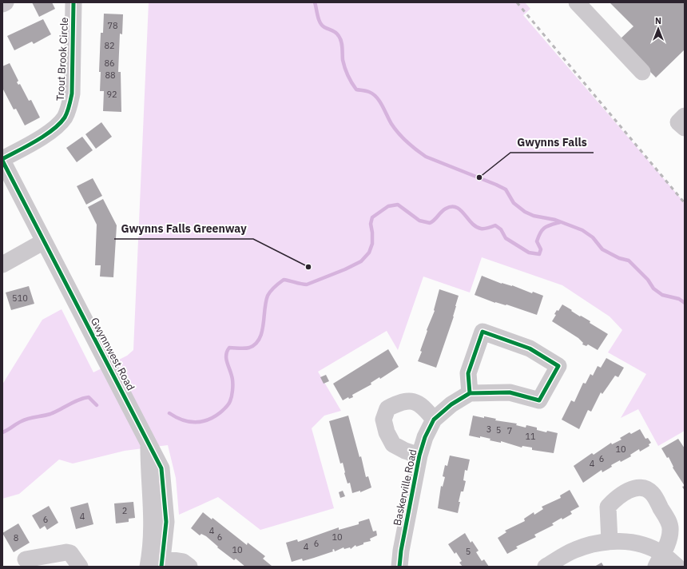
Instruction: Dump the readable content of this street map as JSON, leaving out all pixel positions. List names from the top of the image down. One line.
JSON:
{"streets":{"street":["Trout Brook Circle","Gwynnwest Road","Baskerville Road"]},"crossings":[["Trout Brook Circle","Gwynnwest Road"]],"places":["Gwynns Falls","Gwynns Falls Greenway"],"house_numbers":["78","82","86","88","92","510","3","5","7","11","10","6","4","2","4","6","4","6","10","8","6","4","10","5"],"north":"top"}
